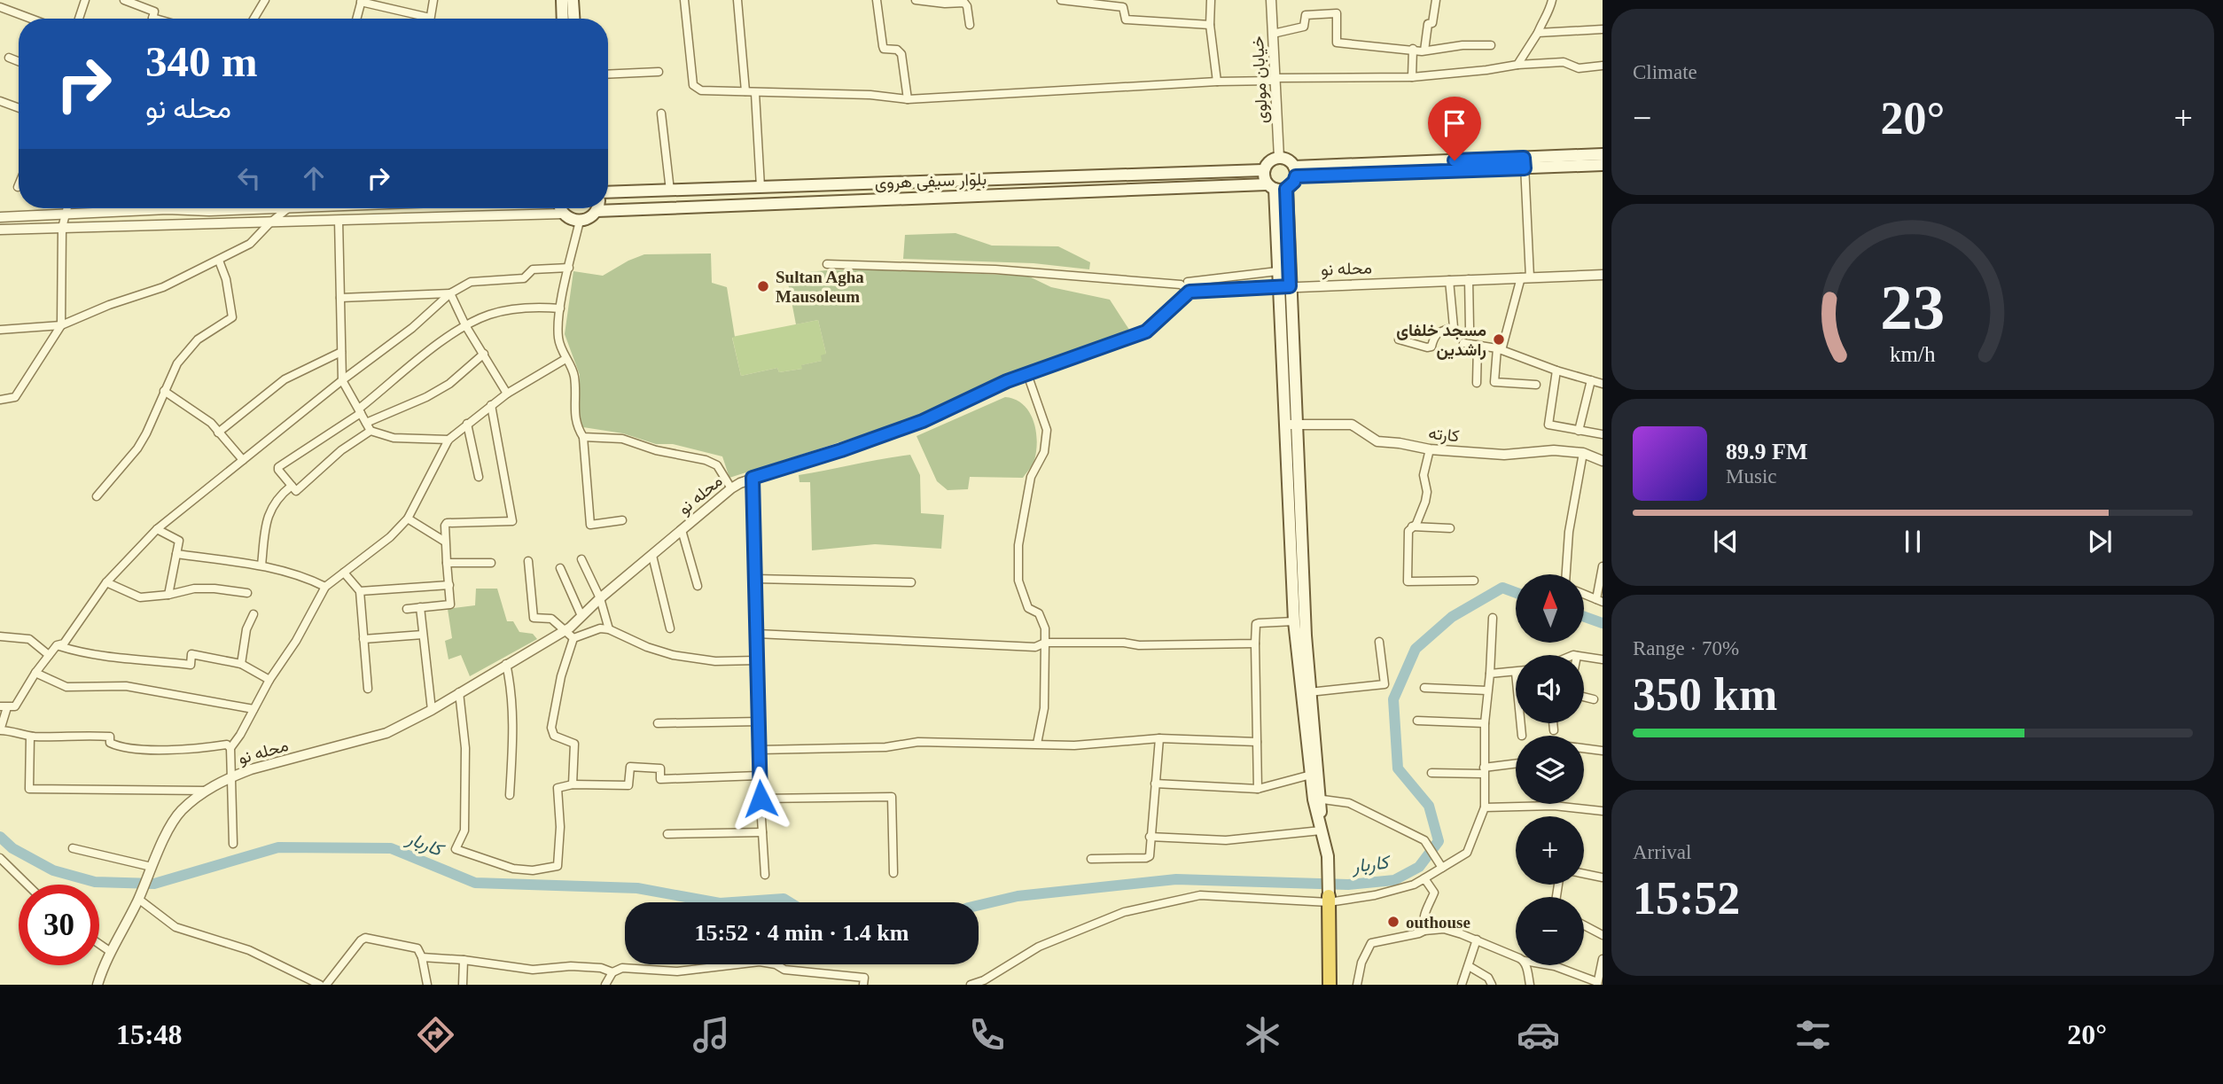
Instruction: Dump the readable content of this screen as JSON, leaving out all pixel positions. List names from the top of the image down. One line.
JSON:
{"streets":{"main road":["بلوار سیفی هروی"],"street":["خیابان مولوی","محله نو","کارته"]},"crossings":[["خیابان مولوی","بلوار سیفی هروی"]],"water":["کاربار"],"places":["Sultan Agha Mausoleum","مسجد خلفای راشدین","outhouse"],"north":"top","page":{"tile":["Climate",["Range · 70%","350 km"],["Arrival","15:52"]],"turn":["340 m","محله نو"],"heat":["−","20°","+"],"song":["89.9 FM","Music"],"map_buttons":["+","−"],"limit":"30","trip":"15:52 · 4 min · 1.4 km","tabs":["15:48","20°"],"gauge":["23","km/h"]}}
